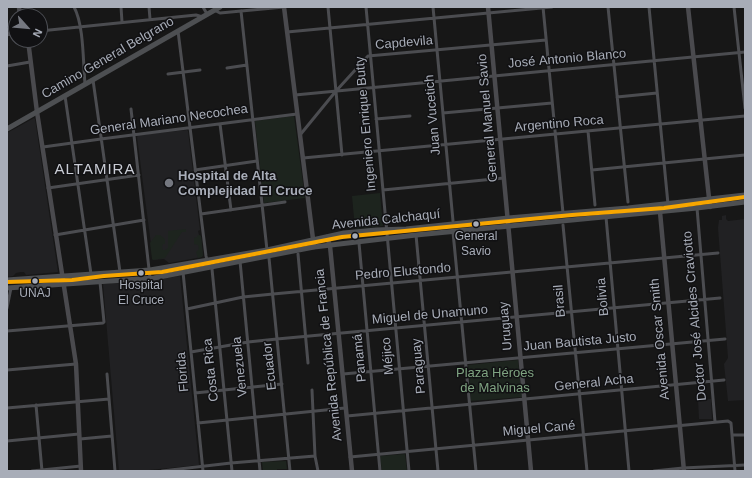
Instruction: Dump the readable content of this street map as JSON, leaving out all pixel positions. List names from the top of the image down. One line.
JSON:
{"streets":{"main road":["Camino General Belgrano","General Manuel Savio","Avenida Calchaquí","Uruguay","Avenida Oscar Smith","Avenida República de Francia"],"street":["Capdevila","José Antonio Blanco","Juan Vucetich","General Mariano Necochea","Ingeniero Enrique Butty","Argentino Roca","Pedro Elustondo","Bolivia","Brasil","Miguel de Unamuno","Doctor José Alcides Craviotto","Juan Bautista Justo","Méjico","Panamá","Ecuador","Paraguay","Venezuela","Costa Rica","Florida","General Acha","Miguel Cané"]},"crossings":[["Capdevila","José Antonio Blanco"],["Capdevila","Juan Vucetich"],["Capdevila","General Manuel Savio"],["Capdevila","Ingeniero Enrique Butty"],["José Antonio Blanco","Juan Vucetich"],["José Antonio Blanco","General Manuel Savio"],["José Antonio Blanco","Ingeniero Enrique Butty"],["Juan Vucetich","Argentino Roca"],["General Manuel Savio","Argentino Roca"],["General Manuel Savio","Avenida Calchaquí"],["General Manuel Savio","Uruguay"],["Ingeniero Enrique Butty","Argentino Roca"],["Ingeniero Enrique Butty","Avenida Calchaquí"],["Ingeniero Enrique Butty","Méjico"],["Avenida Calchaquí","Bolivia"],["Avenida Calchaquí","Doctor José Alcides Craviotto"],["Avenida Calchaquí","Uruguay"],["Avenida Calchaquí","Avenida Oscar Smith"],["Avenida Calchaquí","Avenida República de Francia"],["Avenida Calchaquí","Méjico"],["Avenida Calchaquí","Panamá"],["Avenida Calchaquí","Paraguay"],["Avenida Calchaquí","Venezuela"],["Avenida Calchaquí","Costa Rica"],["Avenida Calchaquí","Florida"],["Pedro Elustondo","Bolivia"],["Pedro Elustondo","Brasil"],["Pedro Elustondo","Doctor José Alcides Craviotto"],["Pedro Elustondo","Uruguay"],["Pedro Elustondo","Avenida Oscar Smith"],["Pedro Elustondo","Avenida República de Francia"],["Pedro Elustondo","Méjico"],["Pedro Elustondo","Panamá"],["Pedro Elustondo","Ecuador"],["Pedro Elustondo","Paraguay"],["Pedro Elustondo","Venezuela"],["Pedro Elustondo","Costa Rica"],["Pedro Elustondo","Florida"],["Bolivia","Miguel de Unamuno"],["Bolivia","Juan Bautista Justo"],["Bolivia","General Acha"],["Bolivia","Miguel Cané"],["Brasil","Miguel de Unamuno"],["Brasil","Juan Bautista Justo"],["Brasil","General Acha"],["Brasil","Miguel Cané"],["Miguel de Unamuno","Doctor José Alcides Craviotto"],["Miguel de Unamuno","Uruguay"],["Miguel de Unamuno","Avenida Oscar Smith"],["Miguel de Unamuno","Avenida República de Francia"],["Miguel de Unamuno","Méjico"],["Miguel de Unamuno","Panamá"],["Miguel de Unamuno","Ecuador"],["Miguel de Unamuno","Paraguay"],["Miguel de Unamuno","Venezuela"],["Miguel de Unamuno","Costa Rica"],["Miguel de Unamuno","Florida"],["Doctor José Alcides Craviotto","Juan Bautista Justo"],["Doctor José Alcides Craviotto","General Acha"],["Doctor José Alcides Craviotto","Miguel Cané"],["Uruguay","Juan Bautista Justo"],["Uruguay","General Acha"],["Uruguay","Miguel Cané"],["Avenida Oscar Smith","Juan Bautista Justo"],["Avenida Oscar Smith","General Acha"],["Avenida Oscar Smith","Miguel Cané"],["Juan Bautista Justo","Avenida República de Francia"],["Juan Bautista Justo","Méjico"],["Juan Bautista Justo","Panamá"],["Juan Bautista Justo","Paraguay"],["Avenida República de Francia","General Acha"],["Avenida República de Francia","Miguel Cané"],["Méjico","General Acha"],["Méjico","Miguel Cané"],["Panamá","General Acha"],["Panamá","Miguel Cané"],["Paraguay","General Acha"],["Paraguay","Miguel Cané"]],"districts":["ALTAMIRA"],"parks":["Plaza Héroes de Malvinas"],"places":["Hospital de Alta Complejidad El Cruce","General Savio","Hospital El Cruce","UNAJ"],"north":"bottom right"}
